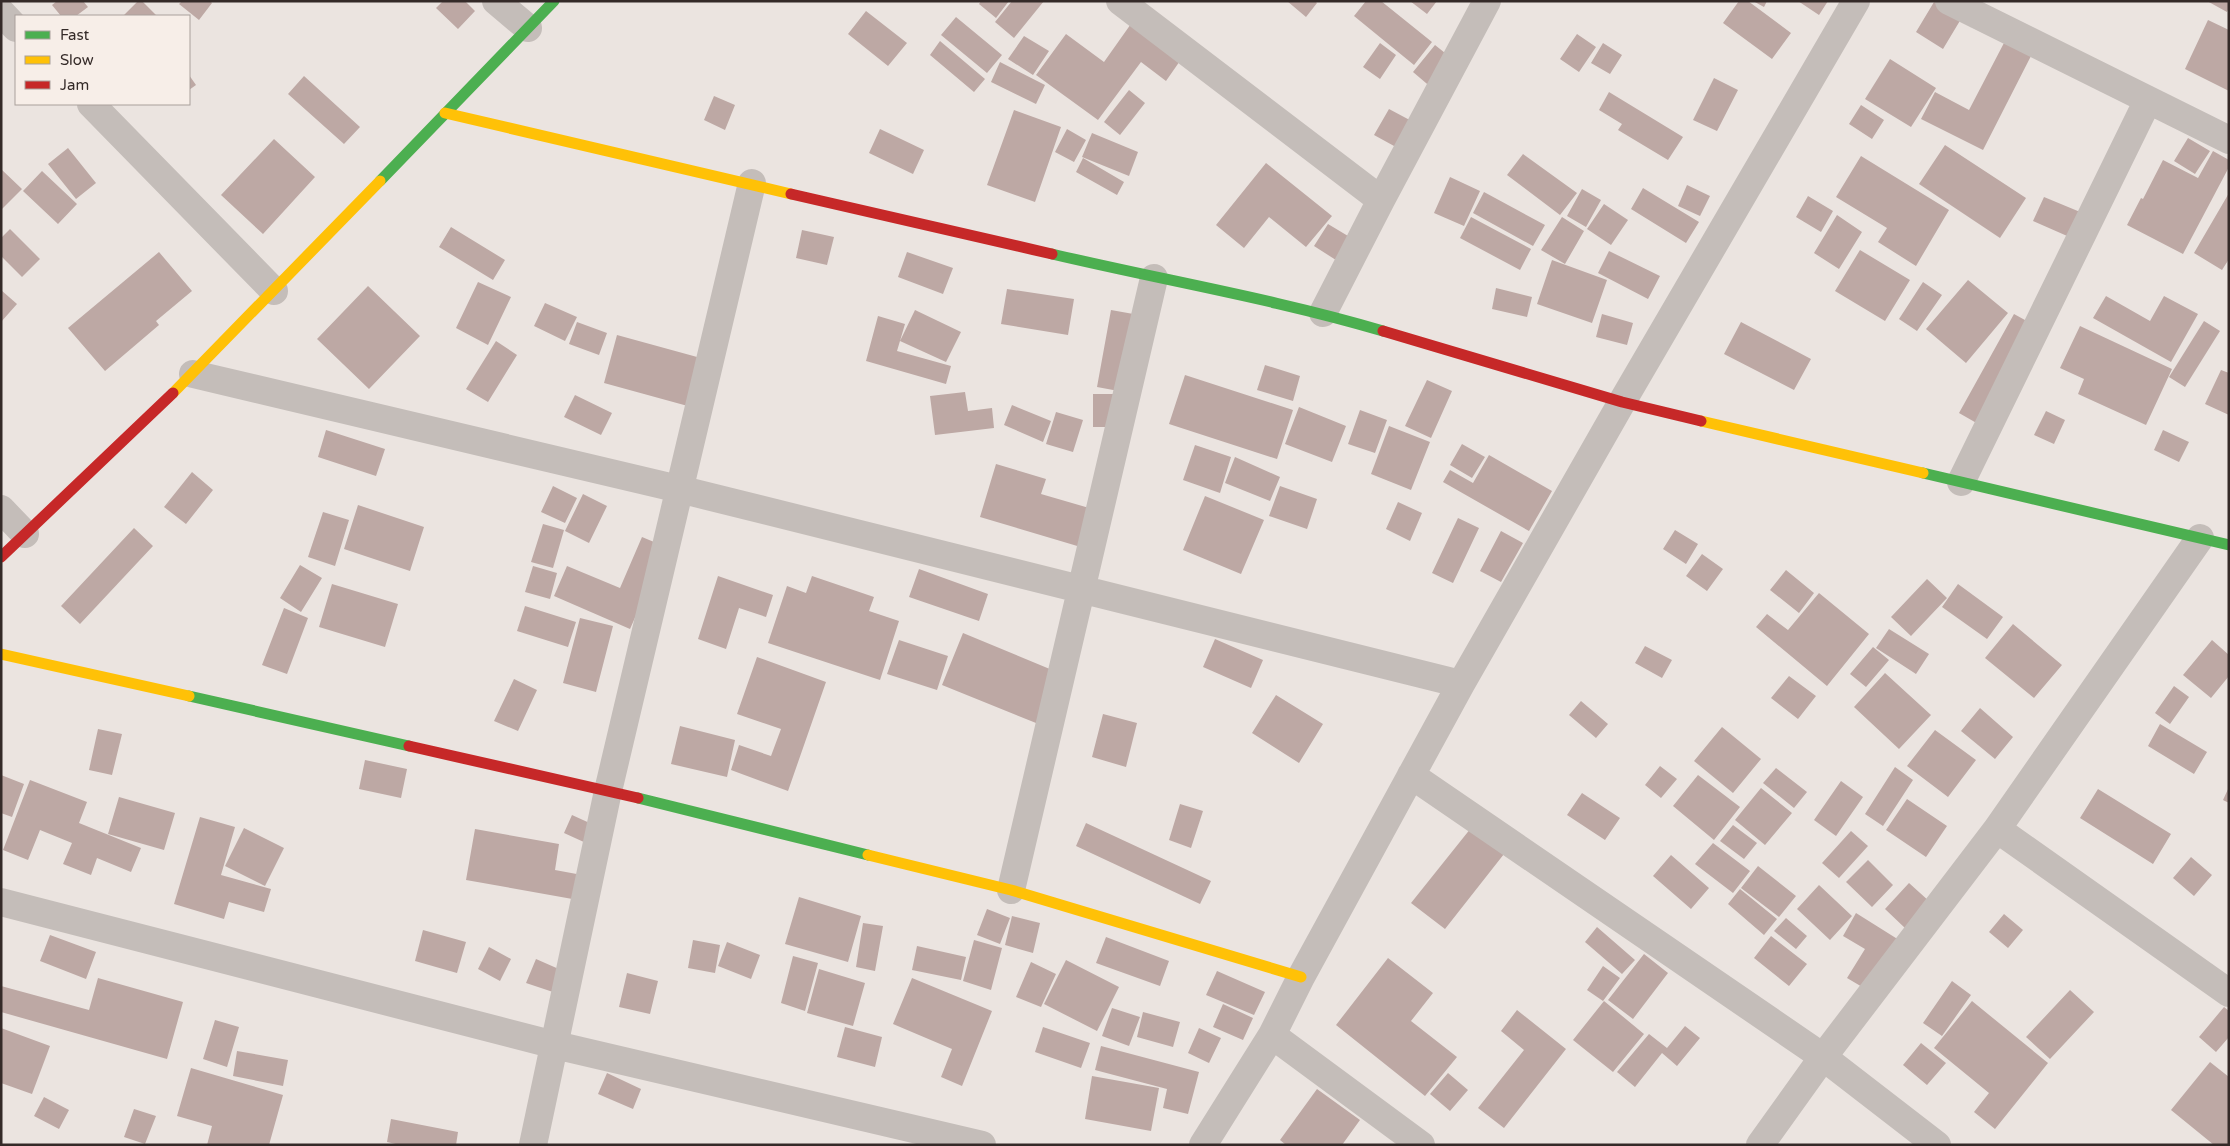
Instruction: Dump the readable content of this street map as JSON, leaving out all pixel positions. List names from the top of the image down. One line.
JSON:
{"legend":["Fast","Slow","Jam"]}
